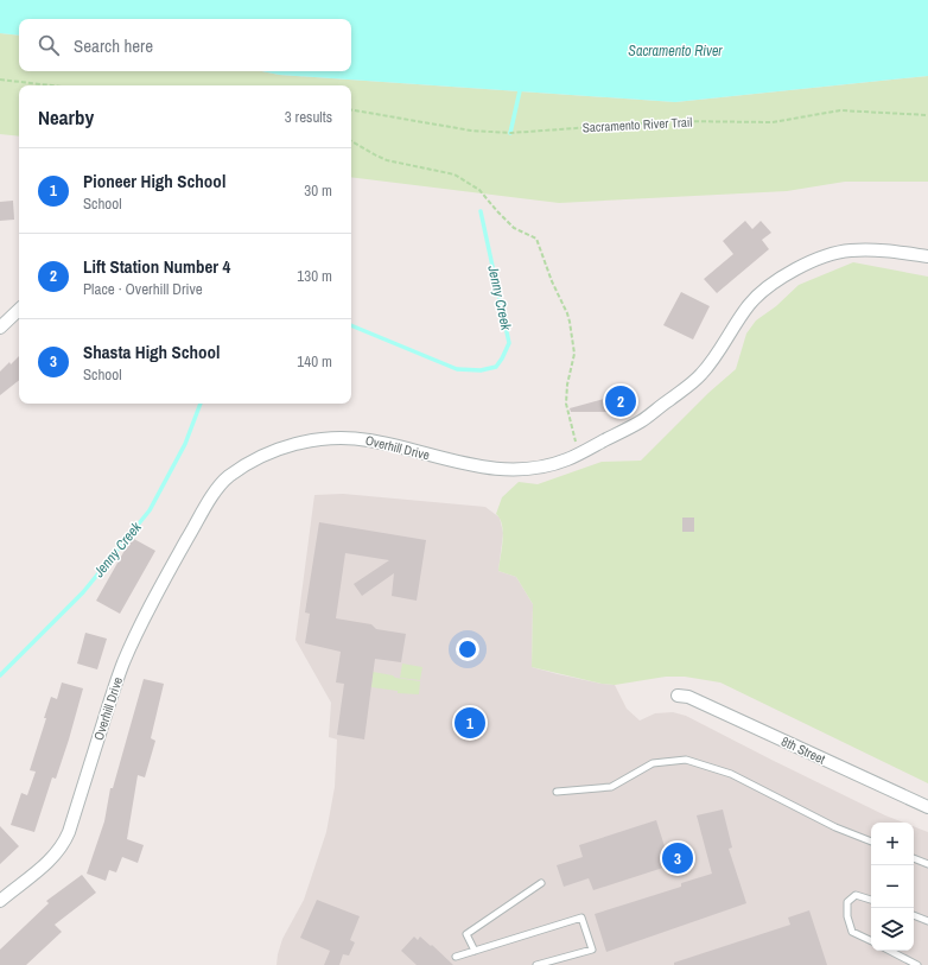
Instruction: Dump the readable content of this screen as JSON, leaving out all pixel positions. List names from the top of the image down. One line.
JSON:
{"streets":{"street":["Overhill Drive","8th Street"],"path":["Sacramento River Trail"]},"water":["Sacramento River","Jenny Creek"],"page":{"search":"Search here","heading":["Nearby","3 results"],"list":[{"mark":"1","name":"Pioneer High School","note":"School","value":"30 m"},{"mark":"2","name":"Lift Station Number 4","note":"Place · Overhill Drive","value":"130 m"},{"mark":"3","name":"Shasta High School","note":"School","value":"140 m"}],"pins":["2","1","3"],"map_buttons":["+","−"]}}
